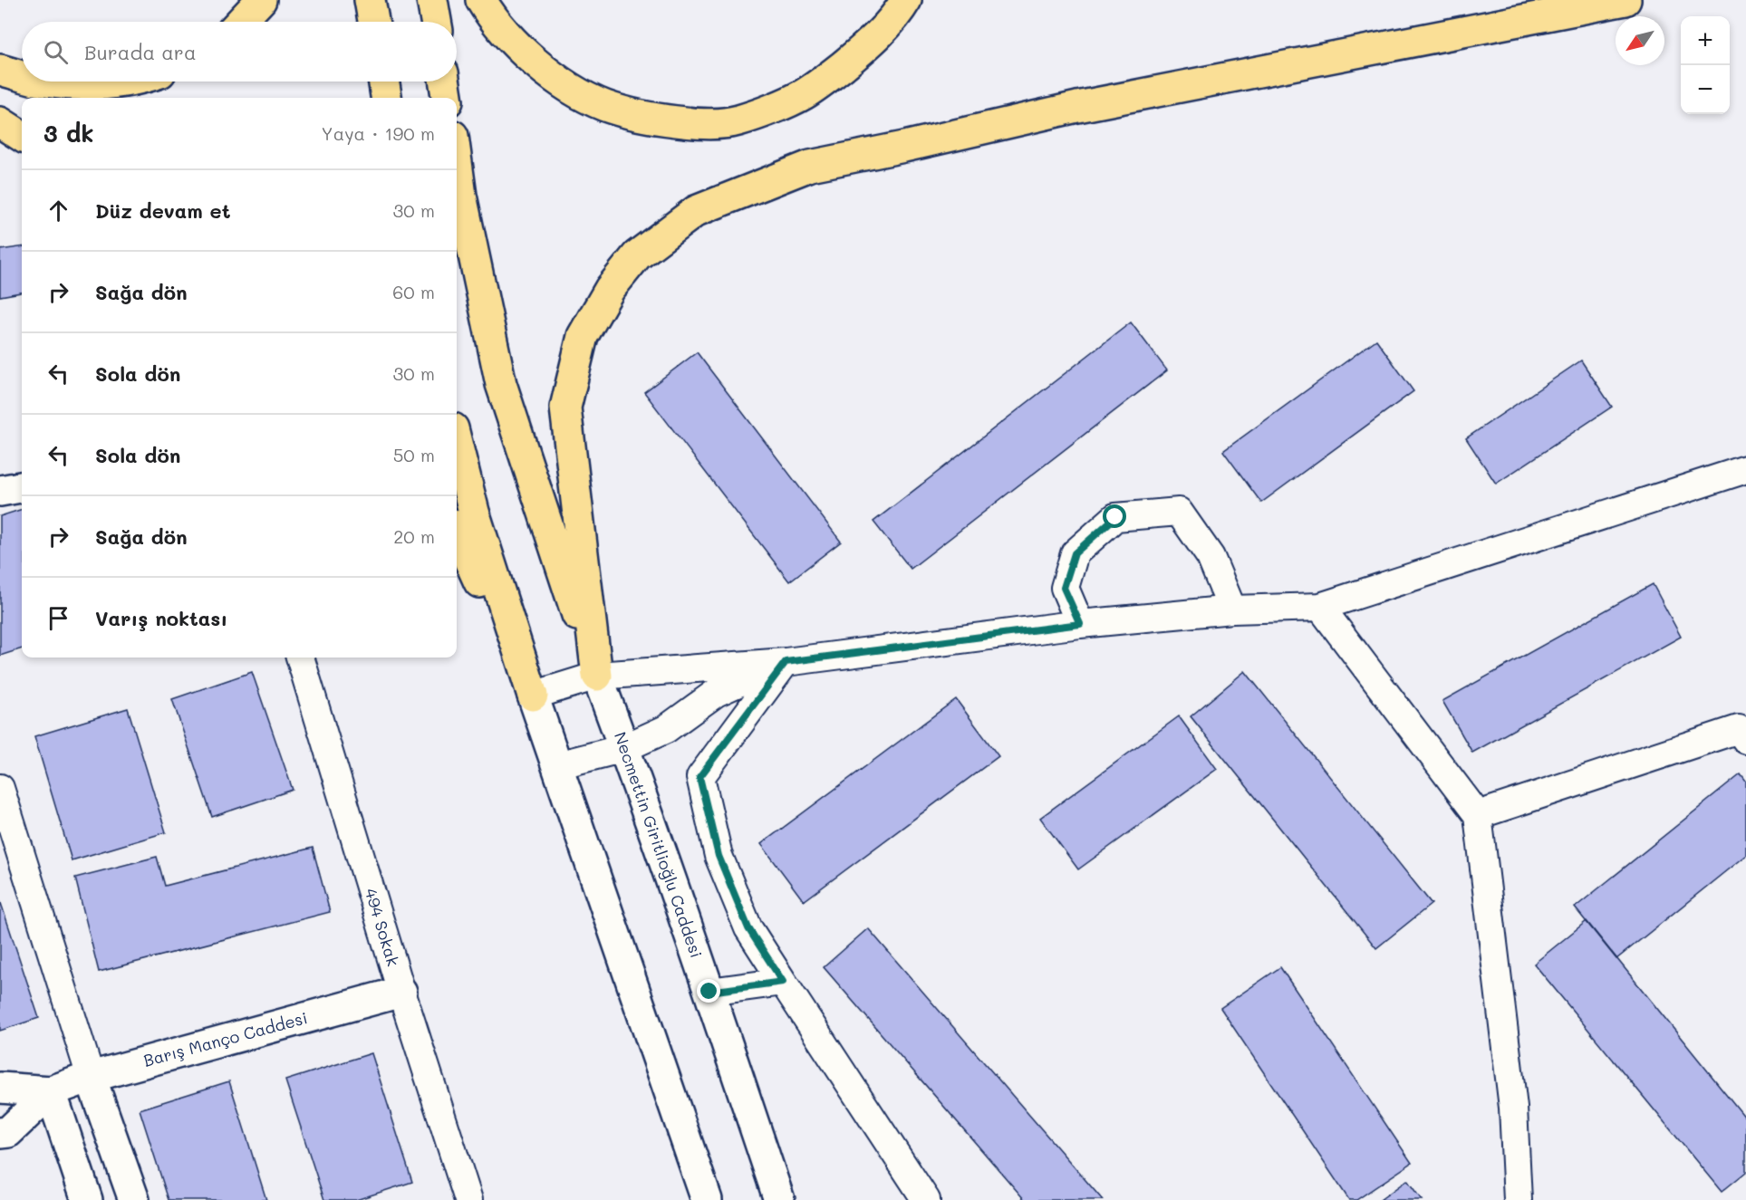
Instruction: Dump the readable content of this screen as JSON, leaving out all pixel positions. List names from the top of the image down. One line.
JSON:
{"streets":{"street":["Necmettin Giritlioğlu Caddesi","494 Sokak","Barış Manço Caddesi"]},"crossings":[["494 Sokak","Barış Manço Caddesi"]],"north":"bottom left","page":{"map_buttons":["+","−"],"search":"Burada ara","heading":["3 dk","Yaya · 190 m"],"list":[["Düz devam et","30 m"],["Sağa dön","60 m"],["Sola dön","30 m"],["Sola dön","50 m"],["Sağa dön","20 m"],"Varış noktası"]}}
